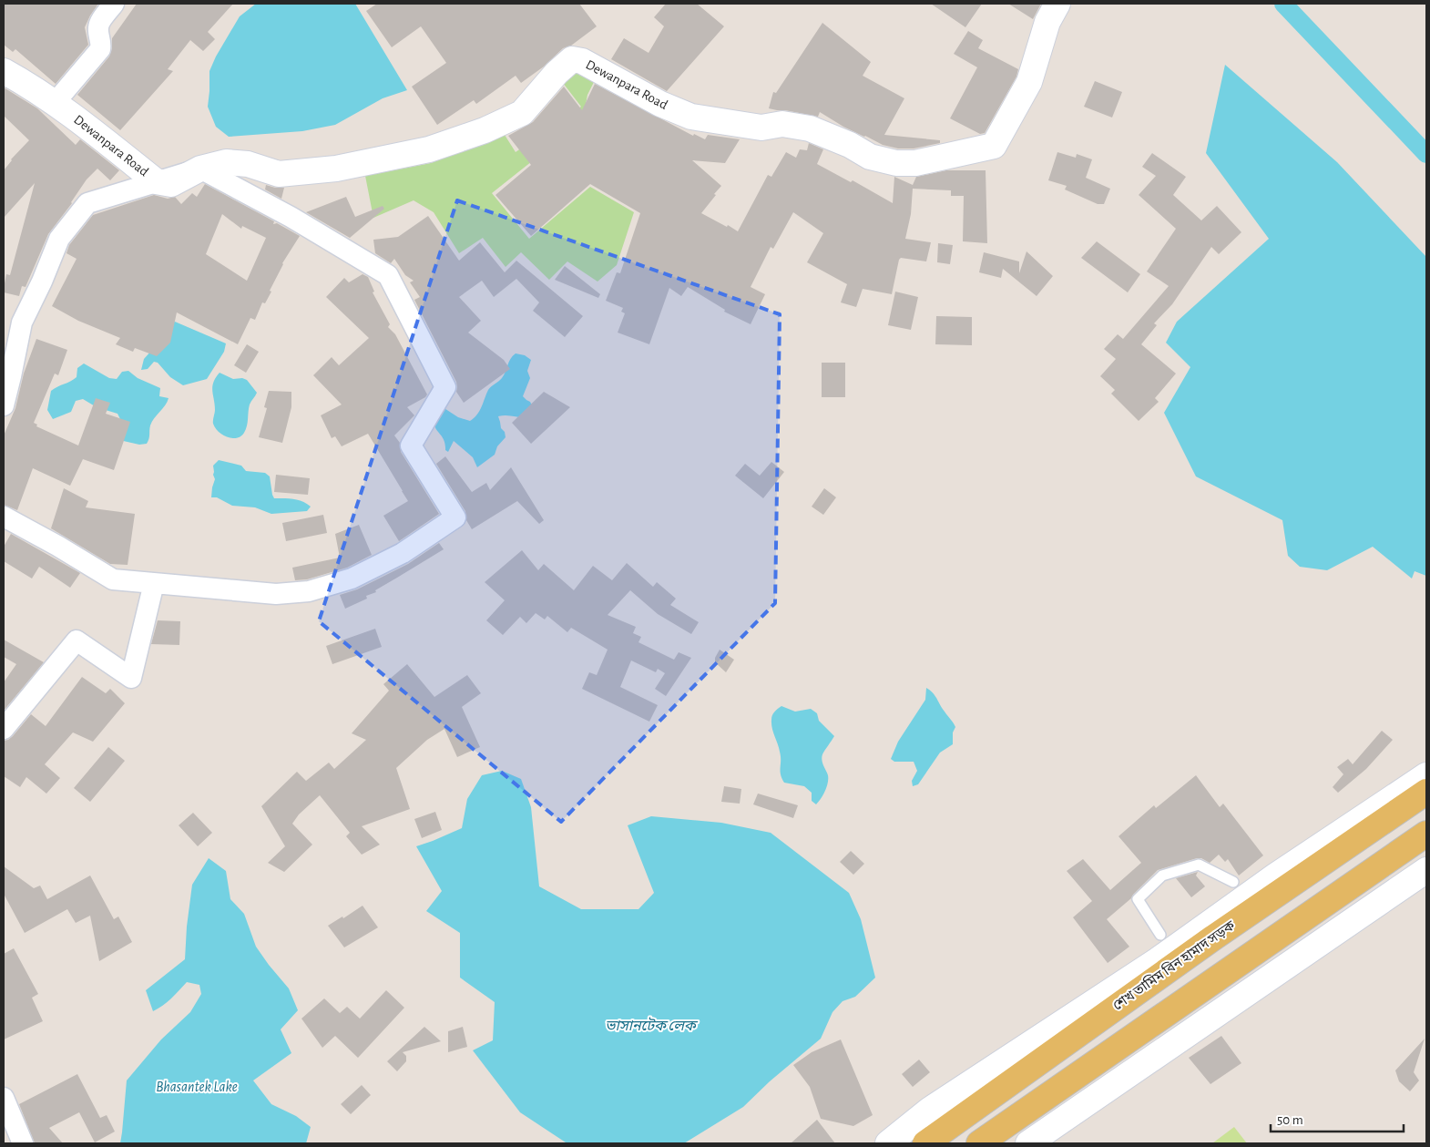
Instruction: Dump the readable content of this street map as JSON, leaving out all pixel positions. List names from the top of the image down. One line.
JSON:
{"streets":{"main road":["শেখ তামিম বিন হামাদ সড়ক"],"street":["Dewanpara Road"]},"water":["ভাসানটেক লেক","Bhasantek Lake"],"scale_bar":"50 m"}
